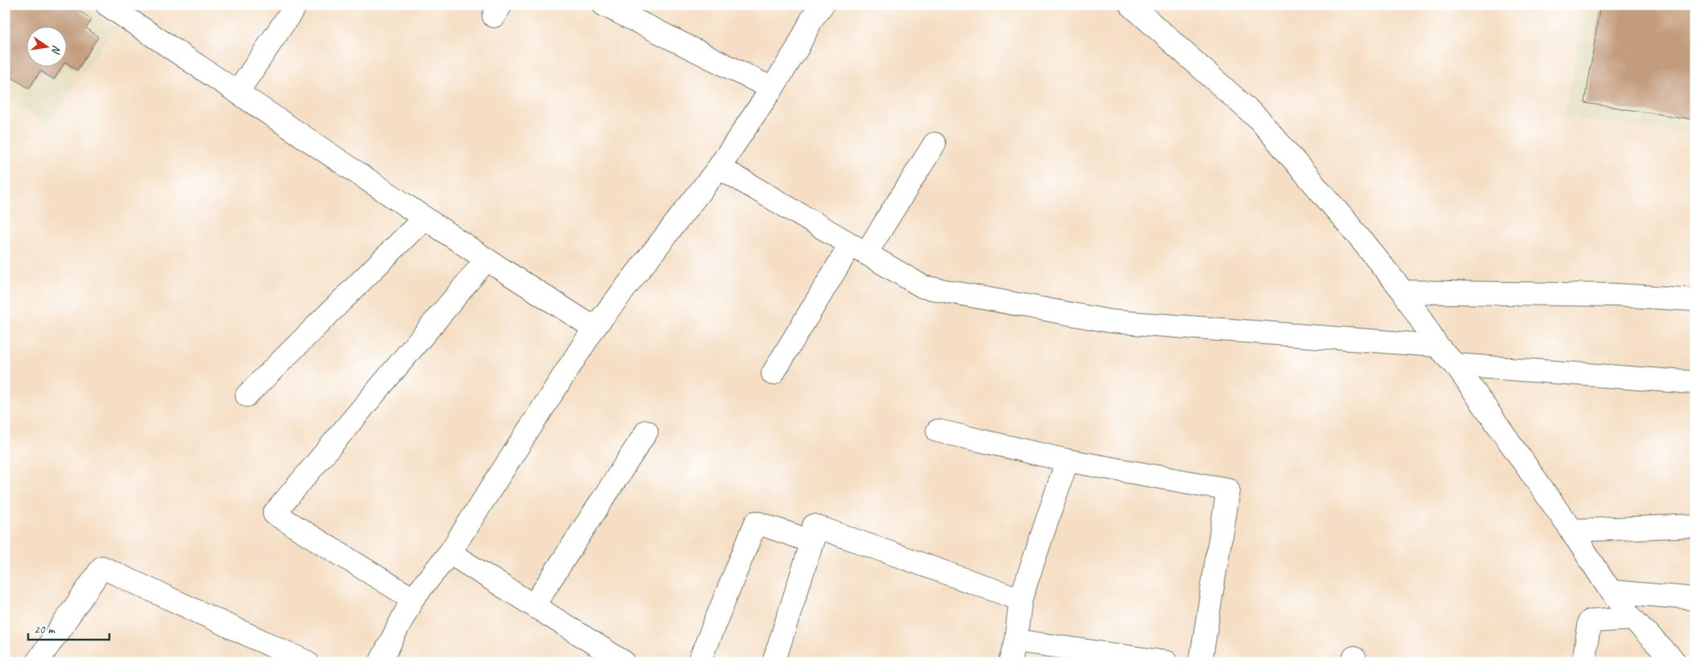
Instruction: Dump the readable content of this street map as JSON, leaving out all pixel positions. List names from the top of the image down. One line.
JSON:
{"scale_bar":"20 m","north":"right"}
